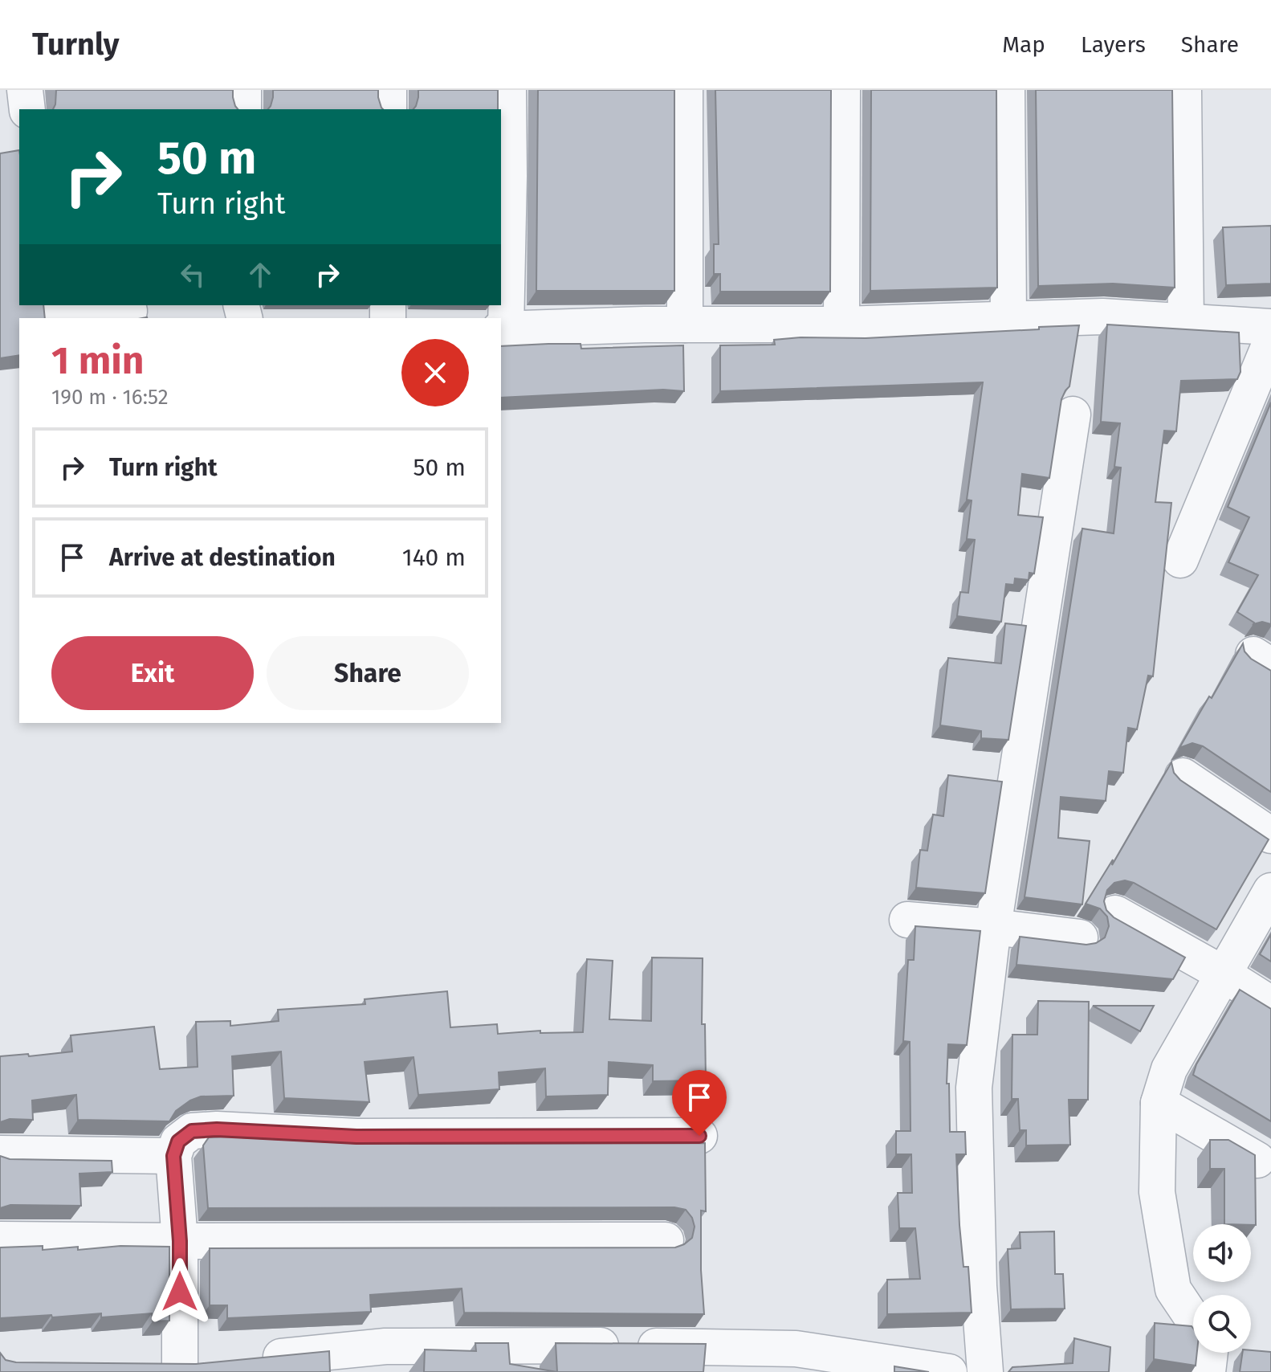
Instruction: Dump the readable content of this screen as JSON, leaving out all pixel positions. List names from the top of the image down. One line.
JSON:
{"page":{"header":"Turnly","nav":["Map","Layers","Share"],"turn":["50 m","Turn right"],"heading":["1 min","190 m · 16:52"],"list":[{"name":"Turn right","value":"50 m"},{"name":"Arrive at destination","value":"140 m"}],"buttons":["Exit","Share"]}}
